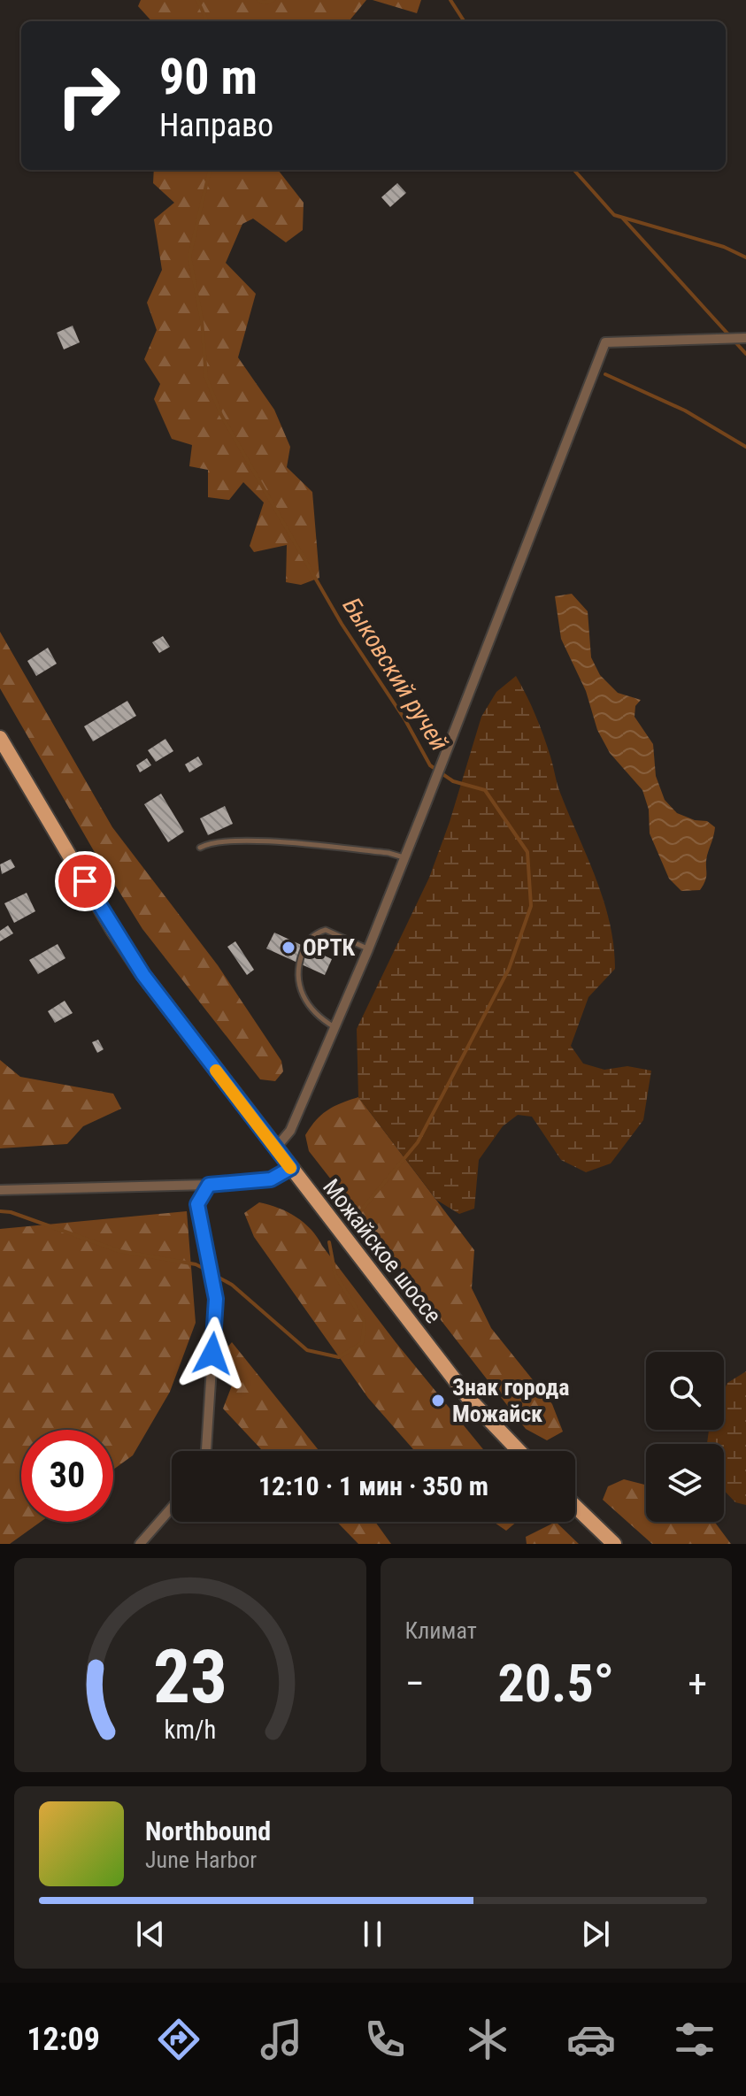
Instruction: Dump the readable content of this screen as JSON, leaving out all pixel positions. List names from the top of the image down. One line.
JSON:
{"streets":{"main road":["Можайское шоссе"]},"water":["Быковский ручей"],"places":["ОРТК","Знак города Можайск"],"page":{"turn":["90 m","Направо"],"limit":"30","trip":"12:10 · 1 мин · 350 m","tile":"Климат","heat":["−","20.5°","+"],"song":["Northbound","June Harbor"],"tabs":"12:09","gauge":["23","km/h"]}}
